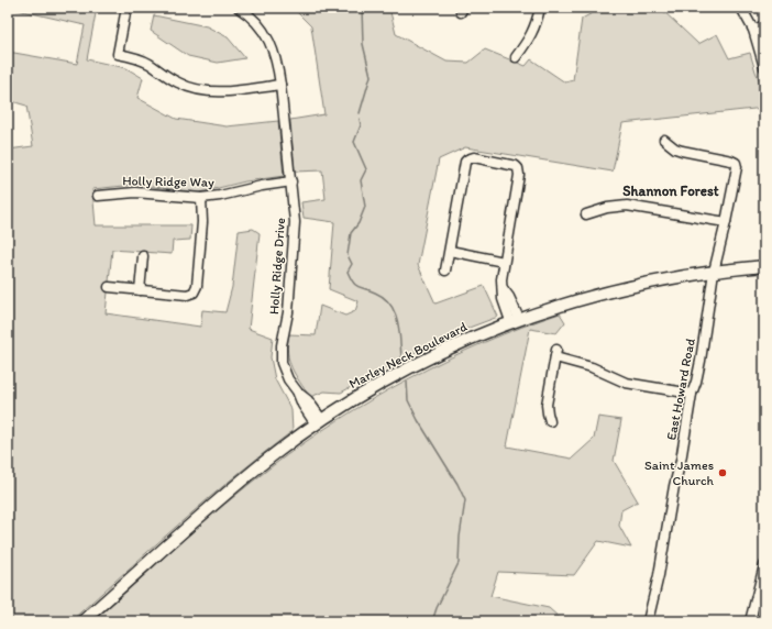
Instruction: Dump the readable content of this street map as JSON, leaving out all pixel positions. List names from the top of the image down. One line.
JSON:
{"streets":{"main road":["Marley Neck Boulevard"],"street":["Holly Ridge Way","Holly Ridge Drive","East Howard Road"]},"crossings":[["Holly Ridge Way","Holly Ridge Drive"],["Holly Ridge Drive","Marley Neck Boulevard"],["Marley Neck Boulevard","East Howard Road"]],"districts":["Shannon Forest"],"places":["Saint James Church"]}
